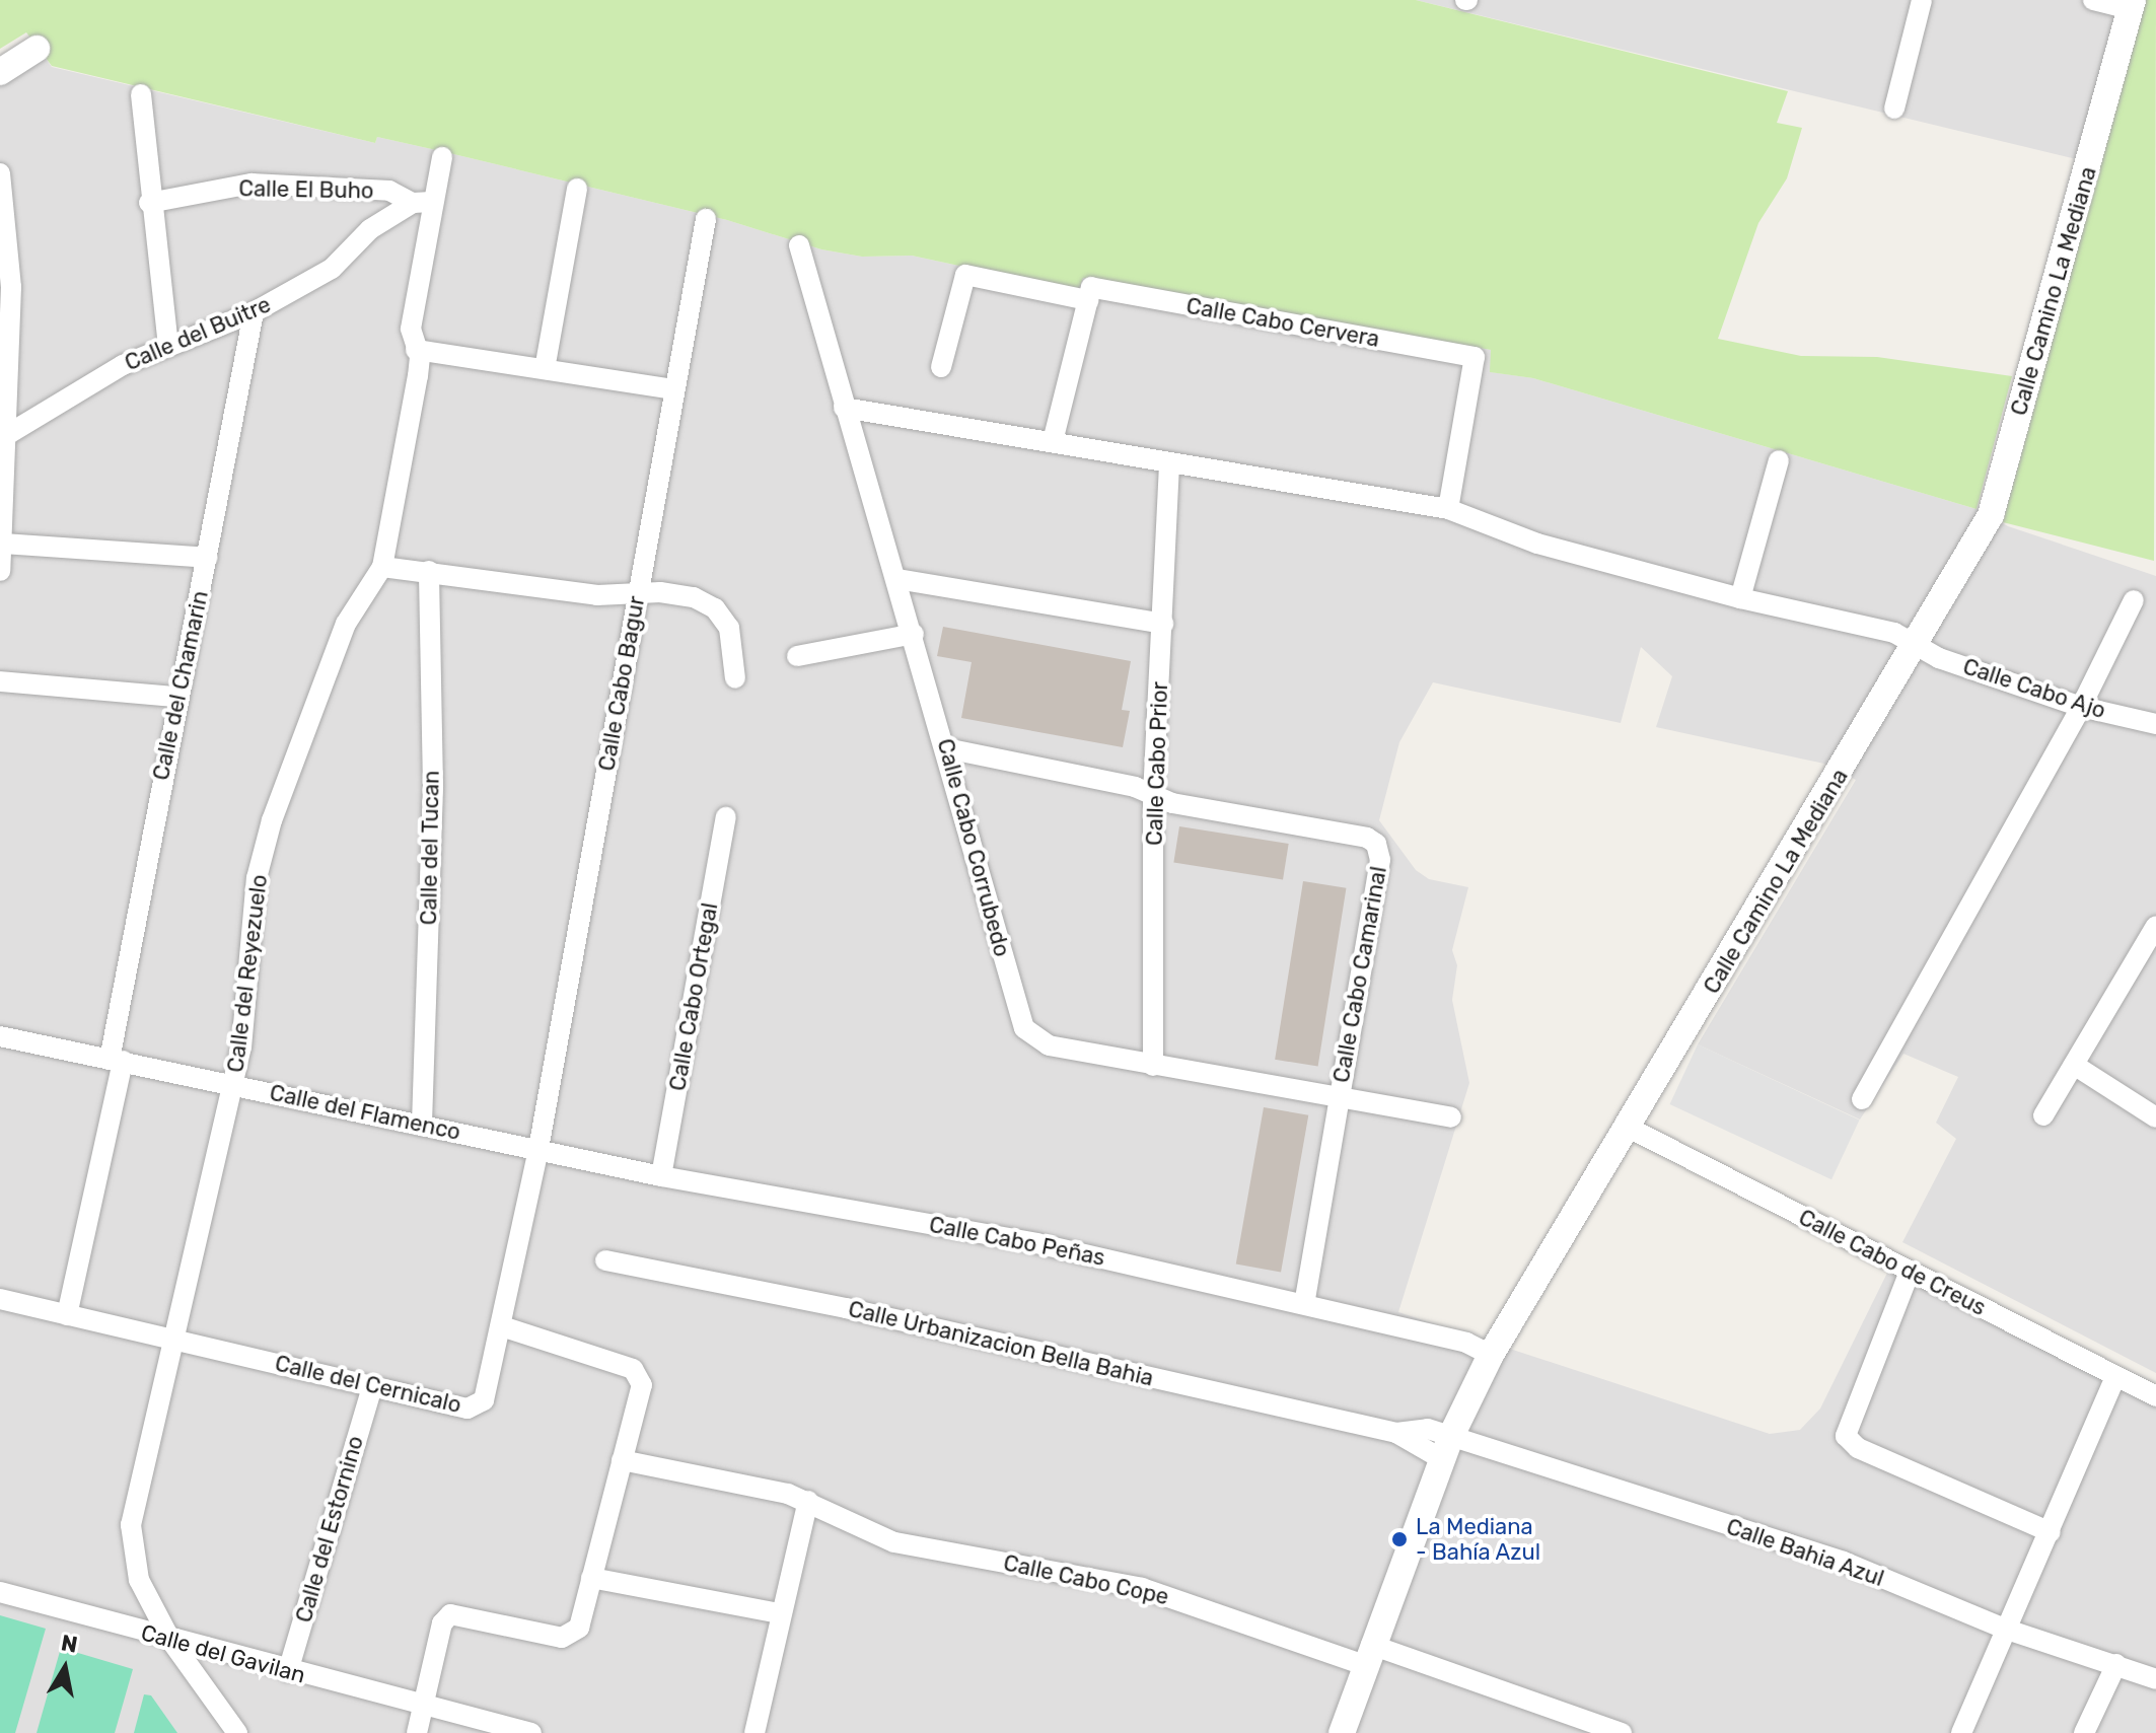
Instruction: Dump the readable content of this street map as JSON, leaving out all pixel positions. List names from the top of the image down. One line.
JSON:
{"streets":{"street":["Calle El Buho","Calle Camino La Mediana","Calle Cabo Cervera","Calle del Buitre","Calle Cabo Bagur","Calle del Chamarin","Calle Cabo Ajo","Calle Cabo Prior","Calle del Tucan","Calle Cabo Corrubedo","Calle del Reyezuelo","Calle Cabo Camarinal","Calle Cabo Ortegal","Calle del Flamenco","Calle Cabo Peñas","Calle Cabo de Creus","Calle Urbanizacion Bella Bahia","Calle del Cernicalo","Calle del Estornino","Calle Bahia Azul","Calle Cabo Cope","Calle del Gavilan"]},"crossings":[["Calle El Buho","Calle del Buitre"],["Calle El Buho","Calle del Reyezuelo"],["Calle Camino La Mediana","Calle Cabo Ajo"],["Calle Camino La Mediana","Calle Cabo Peñas"],["Calle Camino La Mediana","Calle Cabo de Creus"],["Calle Camino La Mediana","Calle Urbanizacion Bella Bahia"],["Calle Camino La Mediana","Calle Bahia Azul"],["Calle Camino La Mediana","Calle Cabo Cope"],["Calle del Buitre","Calle del Chamarin"],["Calle del Buitre","Calle del Reyezuelo"],["Calle Cabo Bagur","Calle del Flamenco"],["Calle Cabo Bagur","Calle Cabo Peñas"],["Calle Cabo Bagur","Calle del Cernicalo"],["Calle del Chamarin","Calle del Flamenco"],["Calle del Chamarin","Calle del Cernicalo"],["Calle Cabo Prior","Calle Cabo Corrubedo"],["Calle Cabo Prior","Calle Cabo Camarinal"],["Calle del Tucan","Calle del Flamenco"],["Calle Cabo Corrubedo","Calle Cabo Camarinal"],["Calle del Reyezuelo","Calle del Flamenco"],["Calle del Reyezuelo","Calle del Cernicalo"],["Calle del Reyezuelo","Calle del Gavilan"],["Calle Cabo Camarinal","Calle Cabo Peñas"],["Calle Cabo Ortegal","Calle Cabo Peñas"],["Calle del Flamenco","Calle Cabo Peñas"],["Calle del Flamenco","Calle del Cernicalo"],["Calle Cabo Peñas","Calle del Cernicalo"],["Calle Urbanizacion Bella Bahia","Calle Bahia Azul"],["Calle del Cernicalo","Calle del Estornino"],["Calle del Estornino","Calle del Gavilan"]],"places":["La Mediana - Bahía Azul"],"north":"top"}
